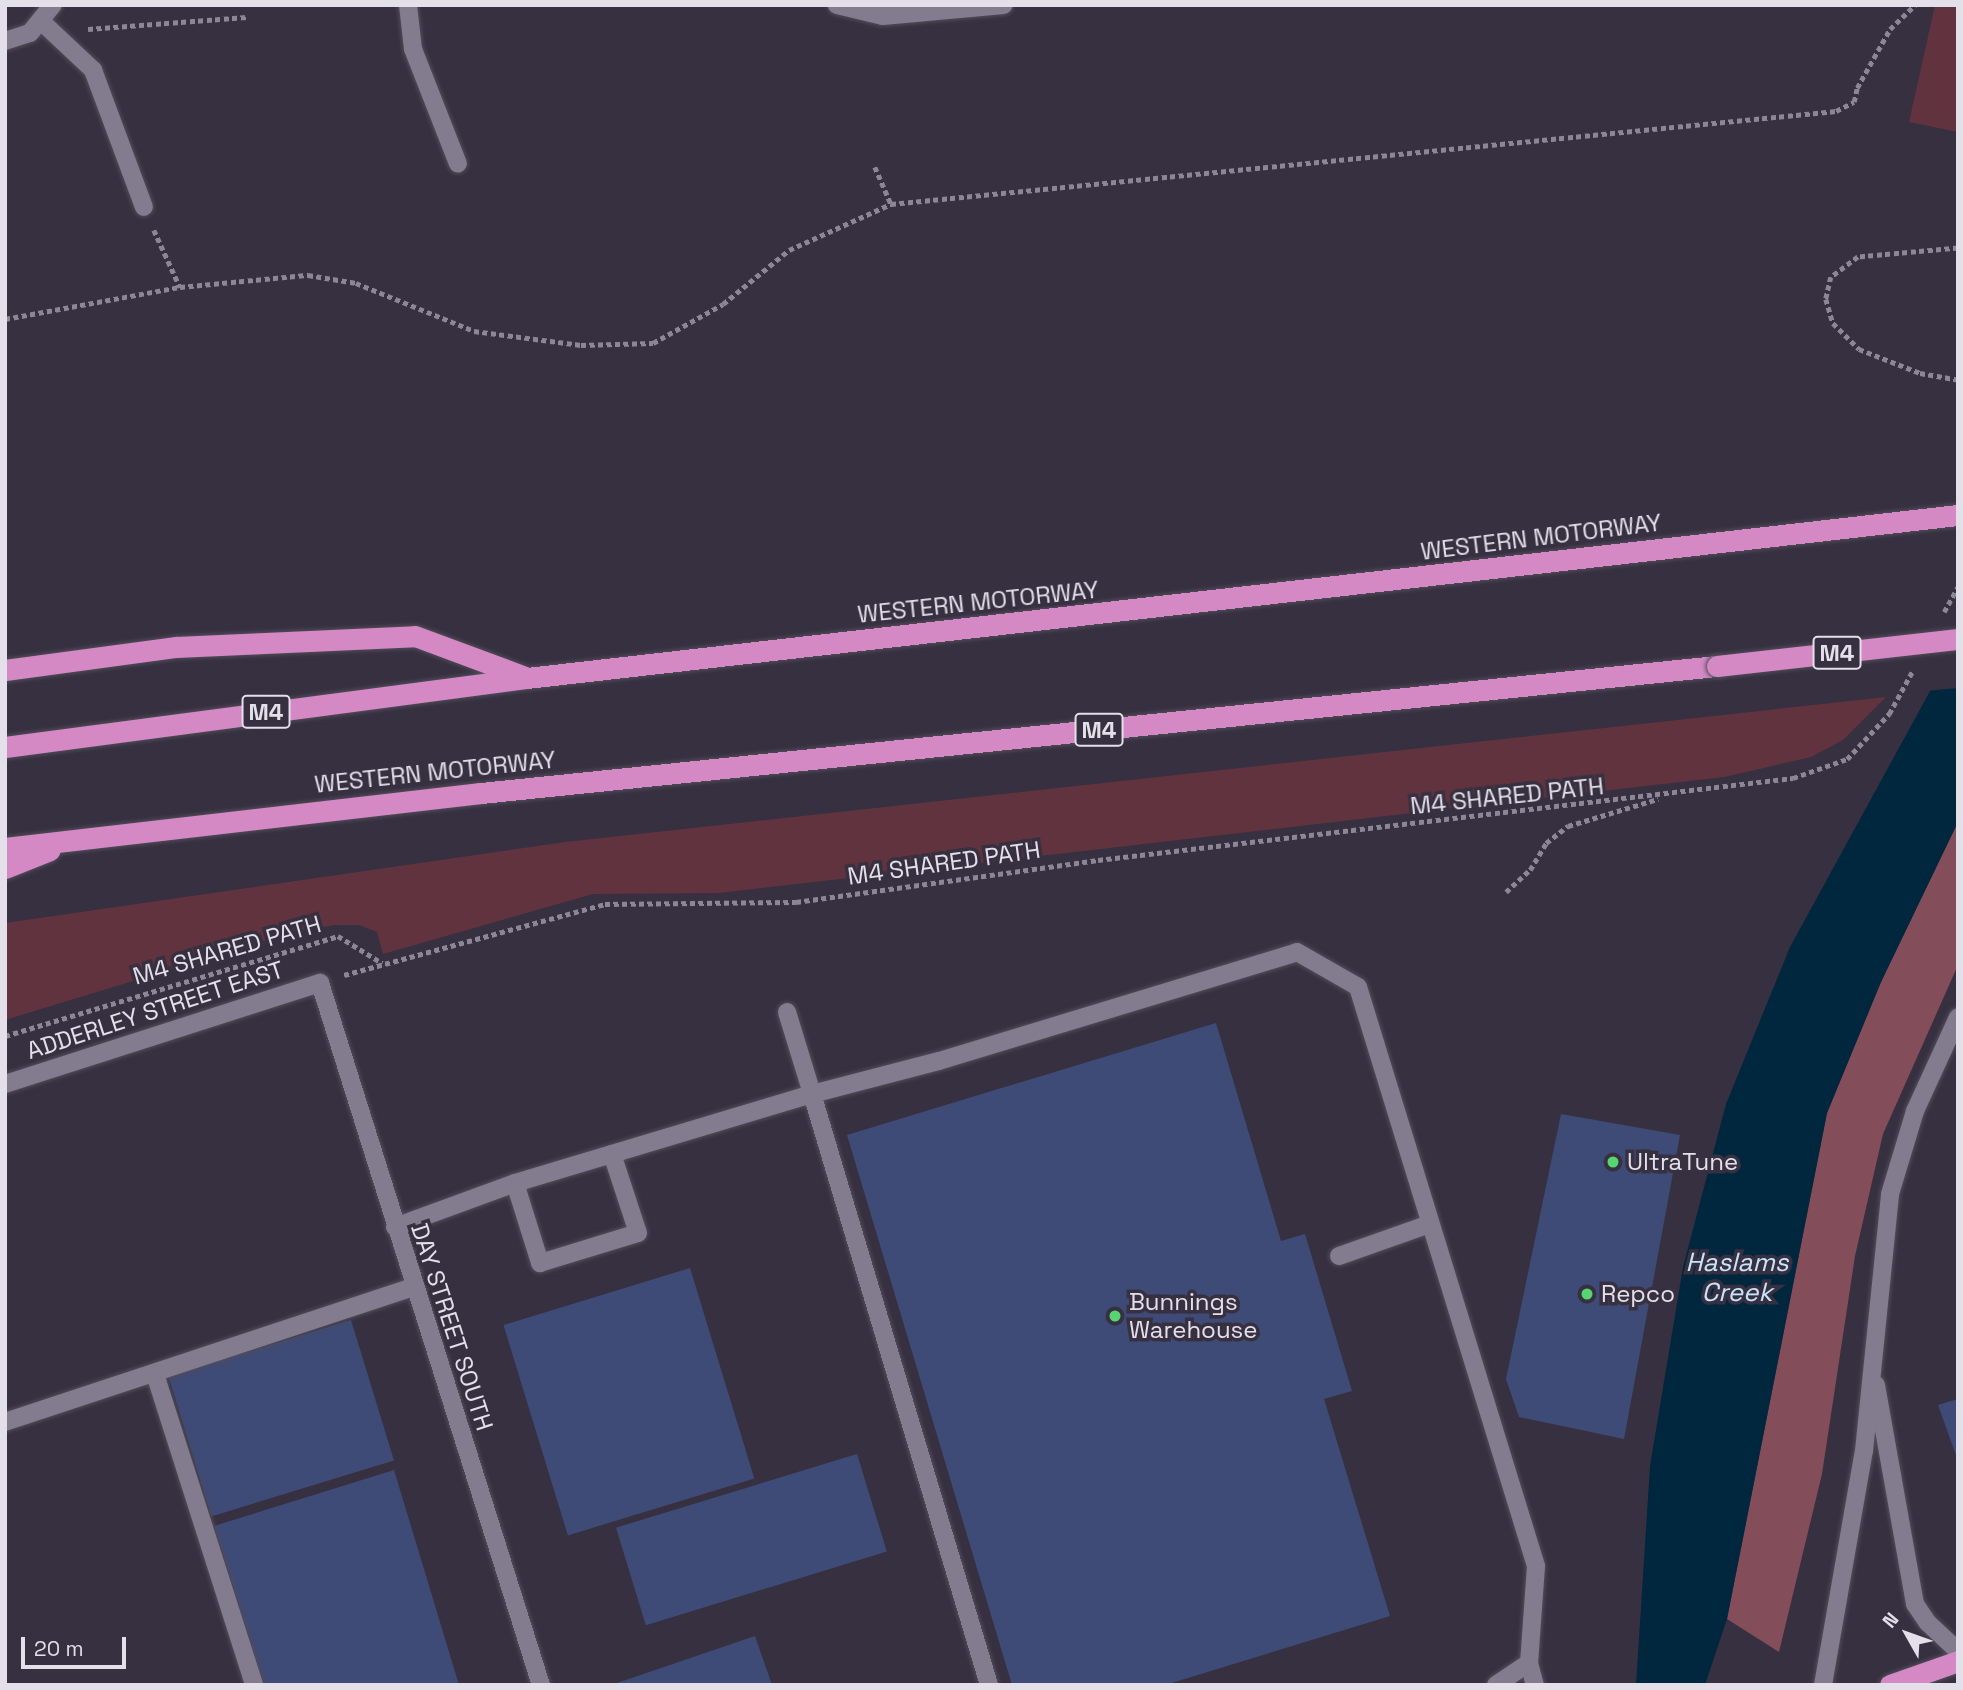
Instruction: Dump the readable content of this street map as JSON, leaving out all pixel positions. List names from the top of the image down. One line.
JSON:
{"streets":{"highway":["WESTERN MOTORWAY","M4"],"street":["ADDERLEY STREET EAST","DAY STREET SOUTH"],"path":["M4 SHARED PATH"]},"crossings":[["ADDERLEY STREET EAST","DAY STREET SOUTH"]],"water":["Haslams Creek"],"places":["UltraTune","Repco","Bunnings Warehouse"],"scale_bar":"20 m","north":"top left"}
